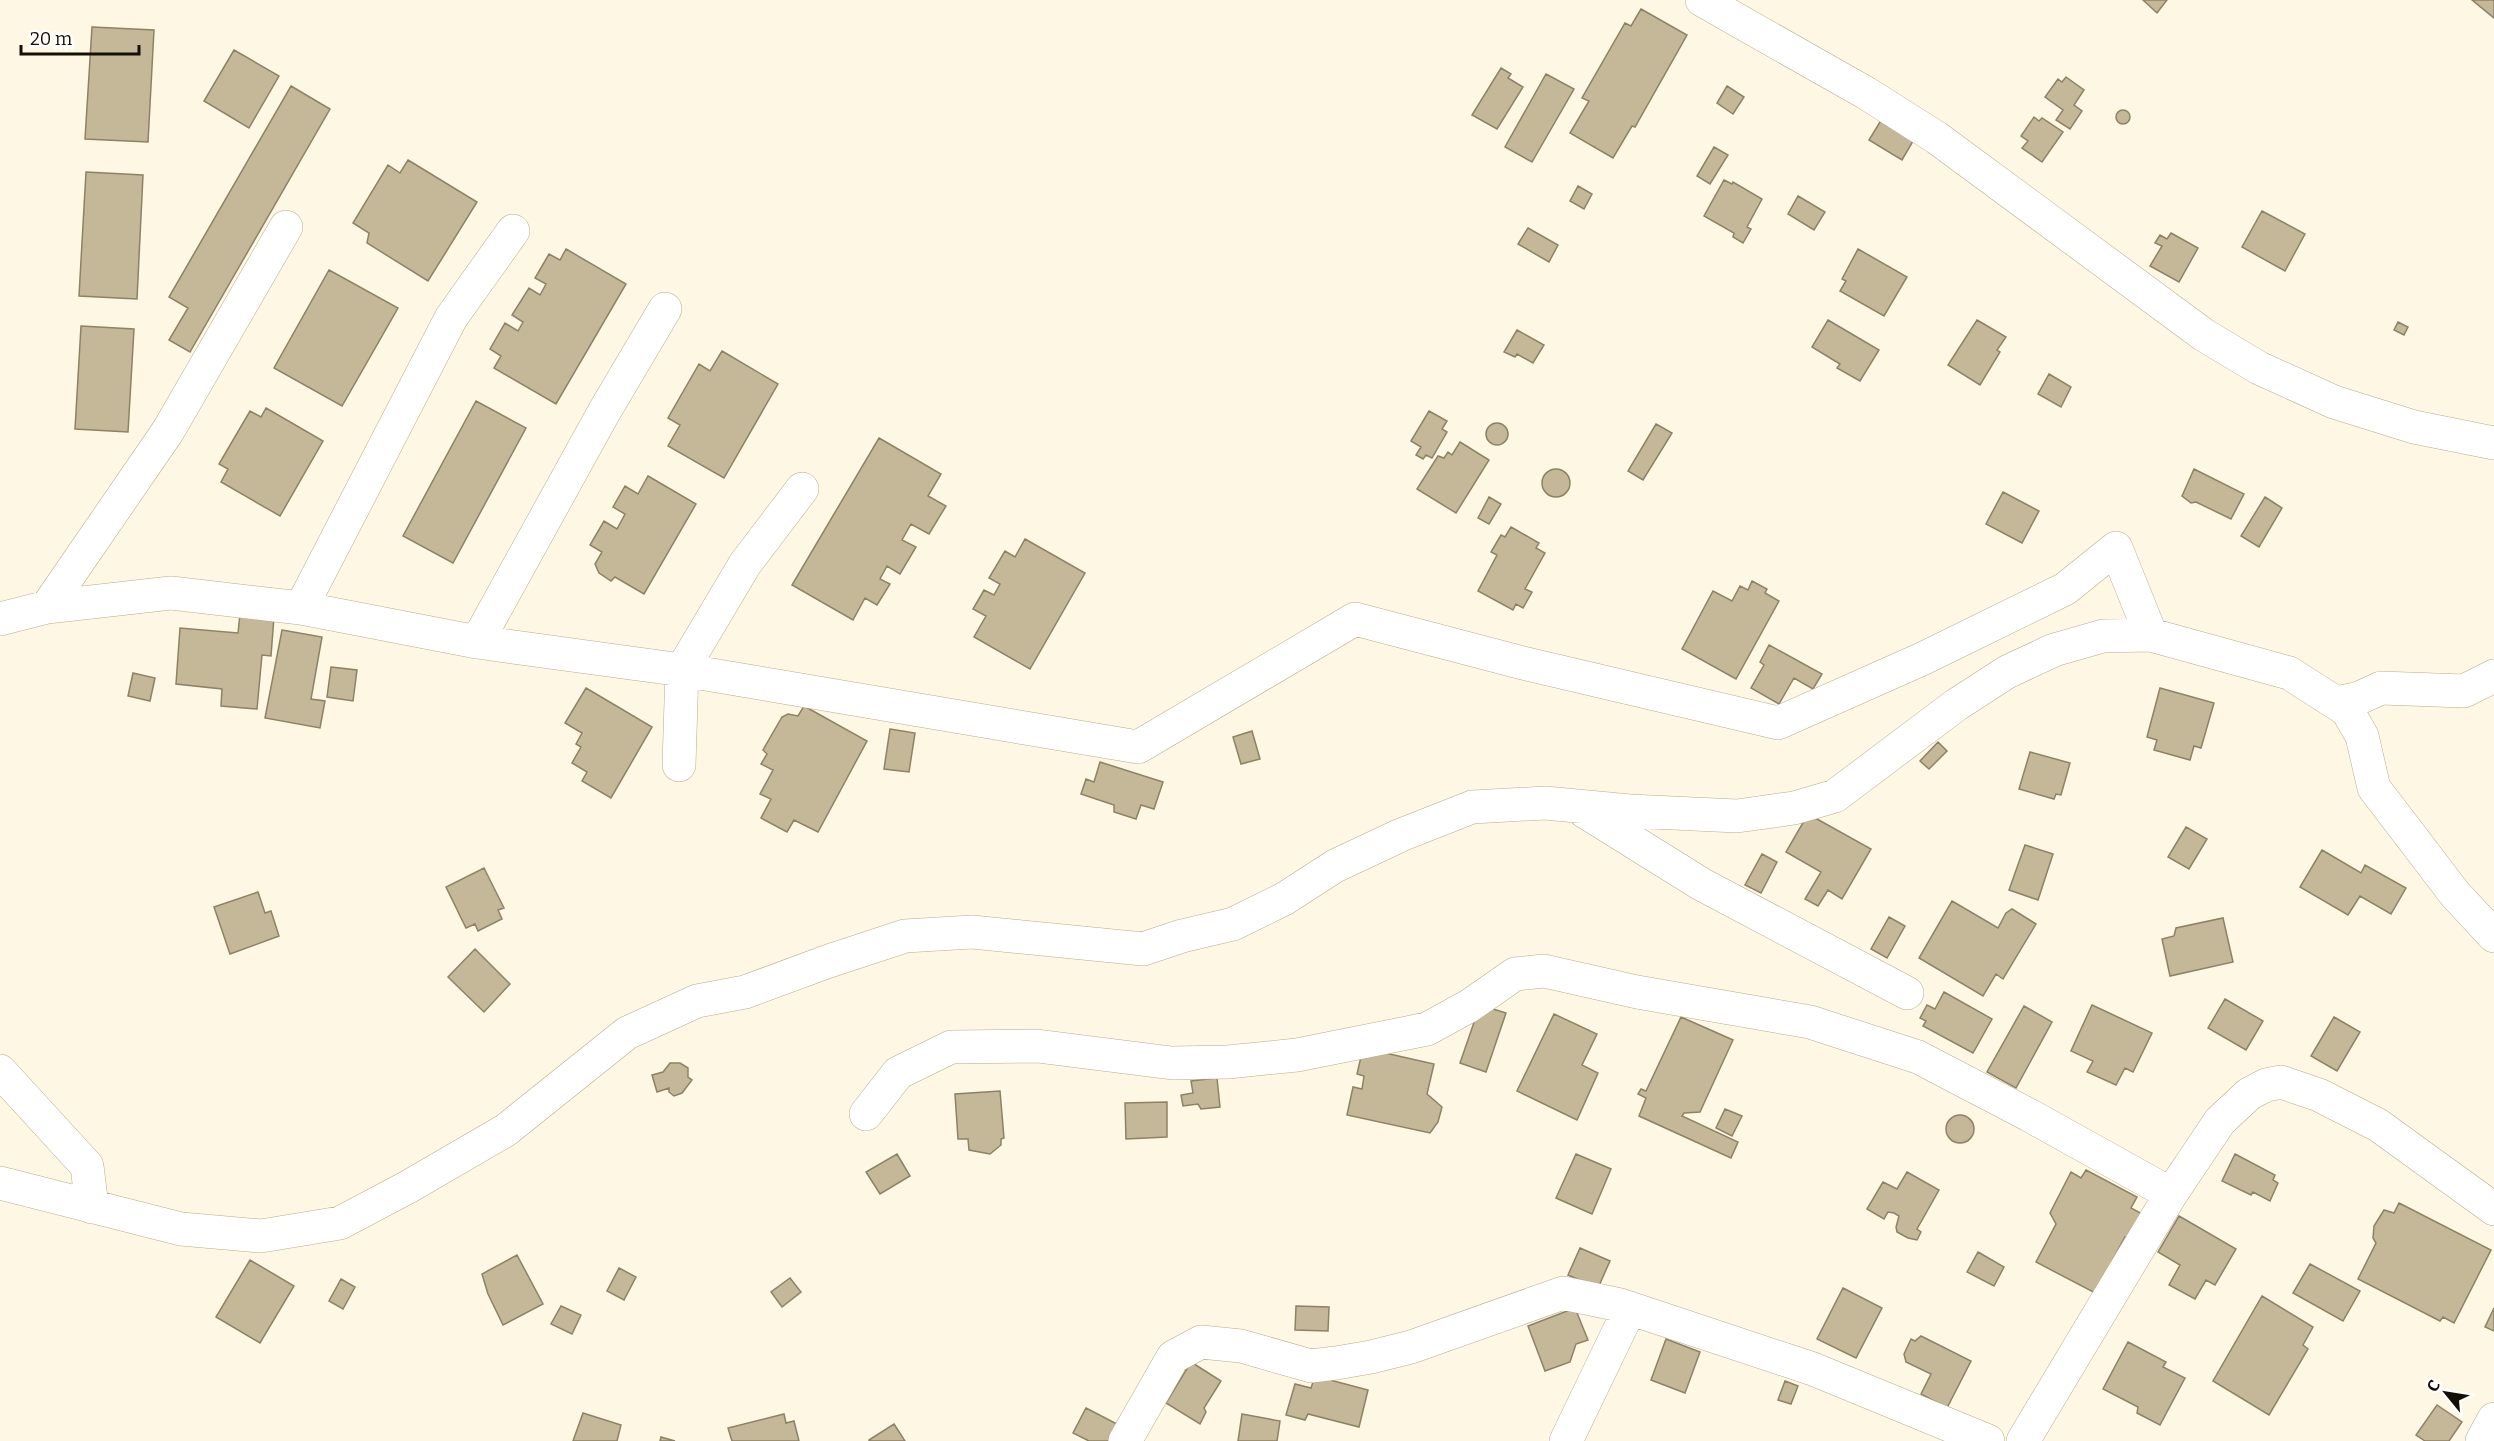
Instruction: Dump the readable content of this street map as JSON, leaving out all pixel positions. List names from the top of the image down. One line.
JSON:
{"scale_bar":"20 m","north":"top left"}
